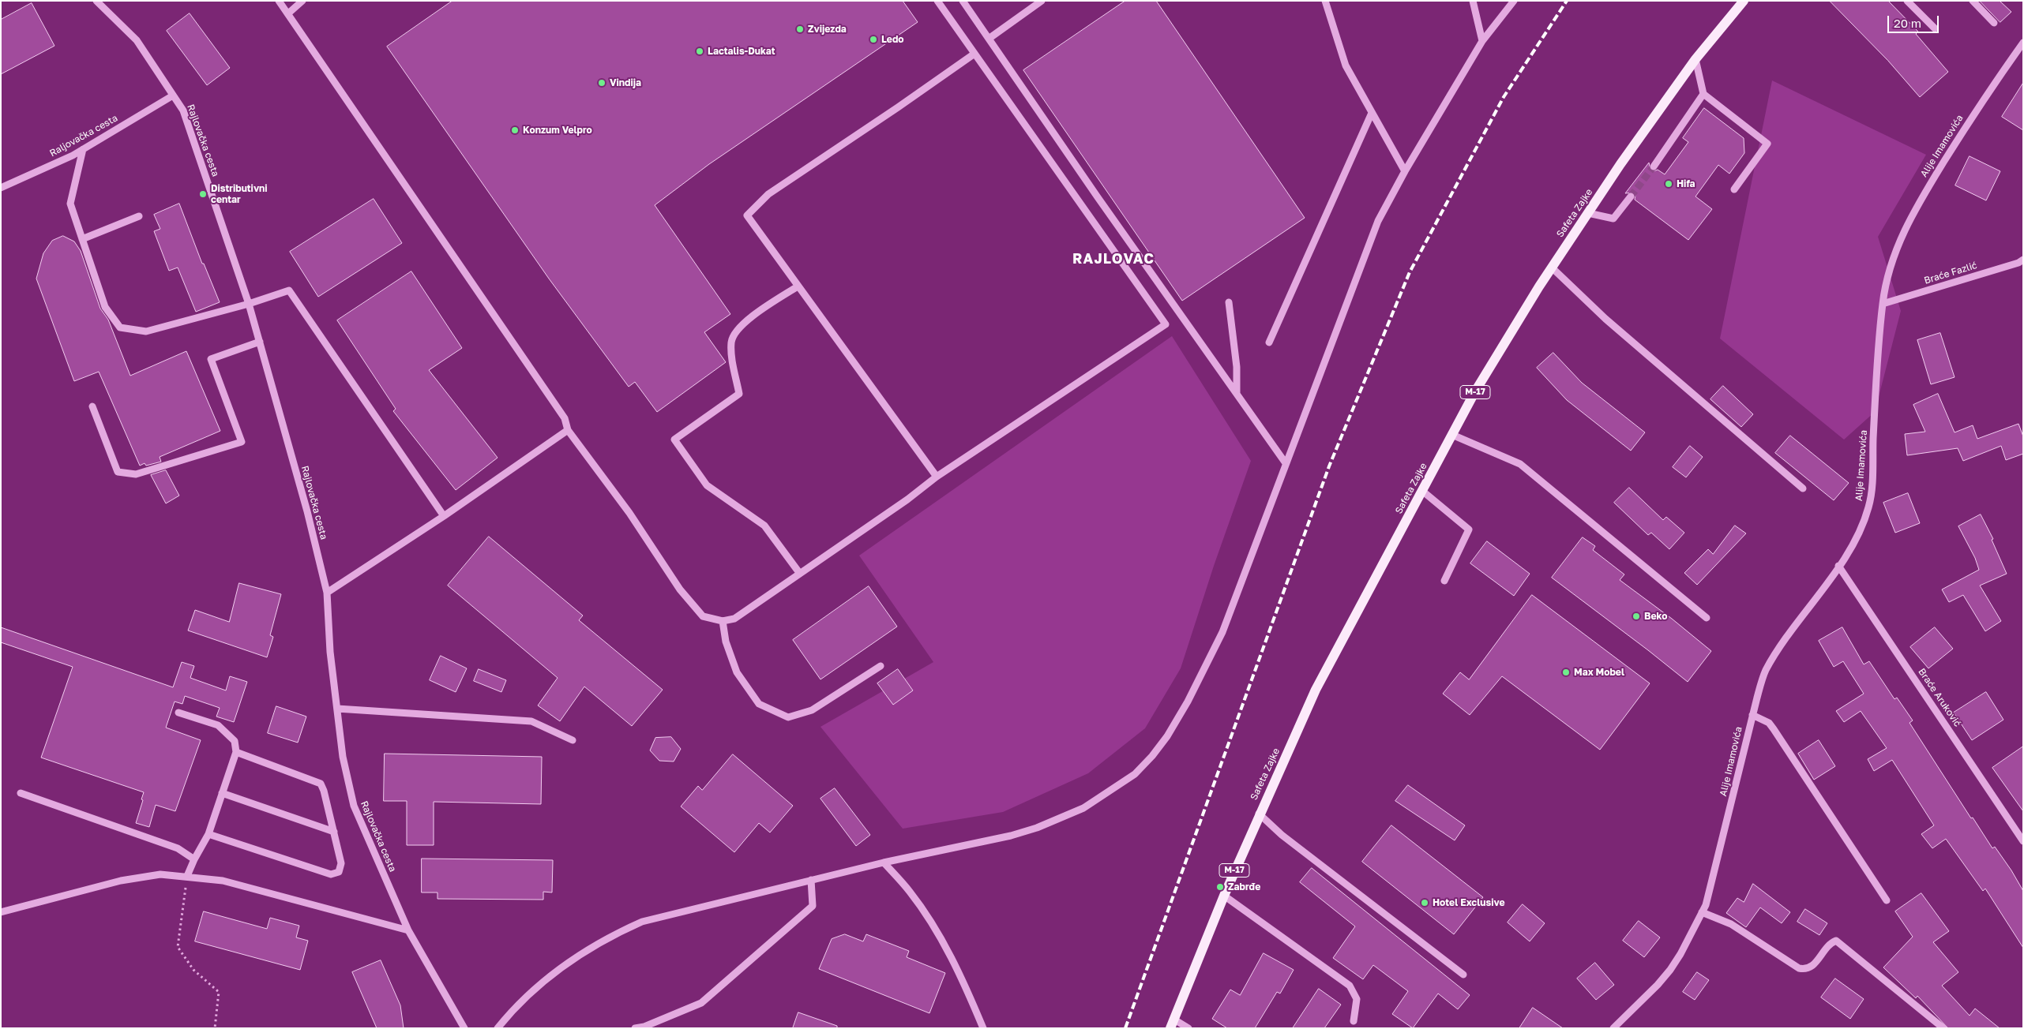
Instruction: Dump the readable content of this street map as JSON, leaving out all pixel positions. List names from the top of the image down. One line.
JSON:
{"streets":{"main road":["Safeta Zajke","M-17"],"street":["Raljovačka cesta","Rajlovačka cesta","Alije Imamovića","Braće Fazlić","Braće Aruković"]},"crossings":[["Raljovačka cesta","Rajlovačka cesta"],["Alije Imamovića","Braće Fazlić"],["Alije Imamovića","Braće Aruković"]],"districts":["RAJLOVAC"],"places":["Zvijezda","Ledo","Lactalis-Dukat","Vindija","Konzum Velpro","Hifa","Distributivni centar","Beko","Max Mobel","Zabrđe","Hotel Exclusive"],"scale_bar":"20 m"}
